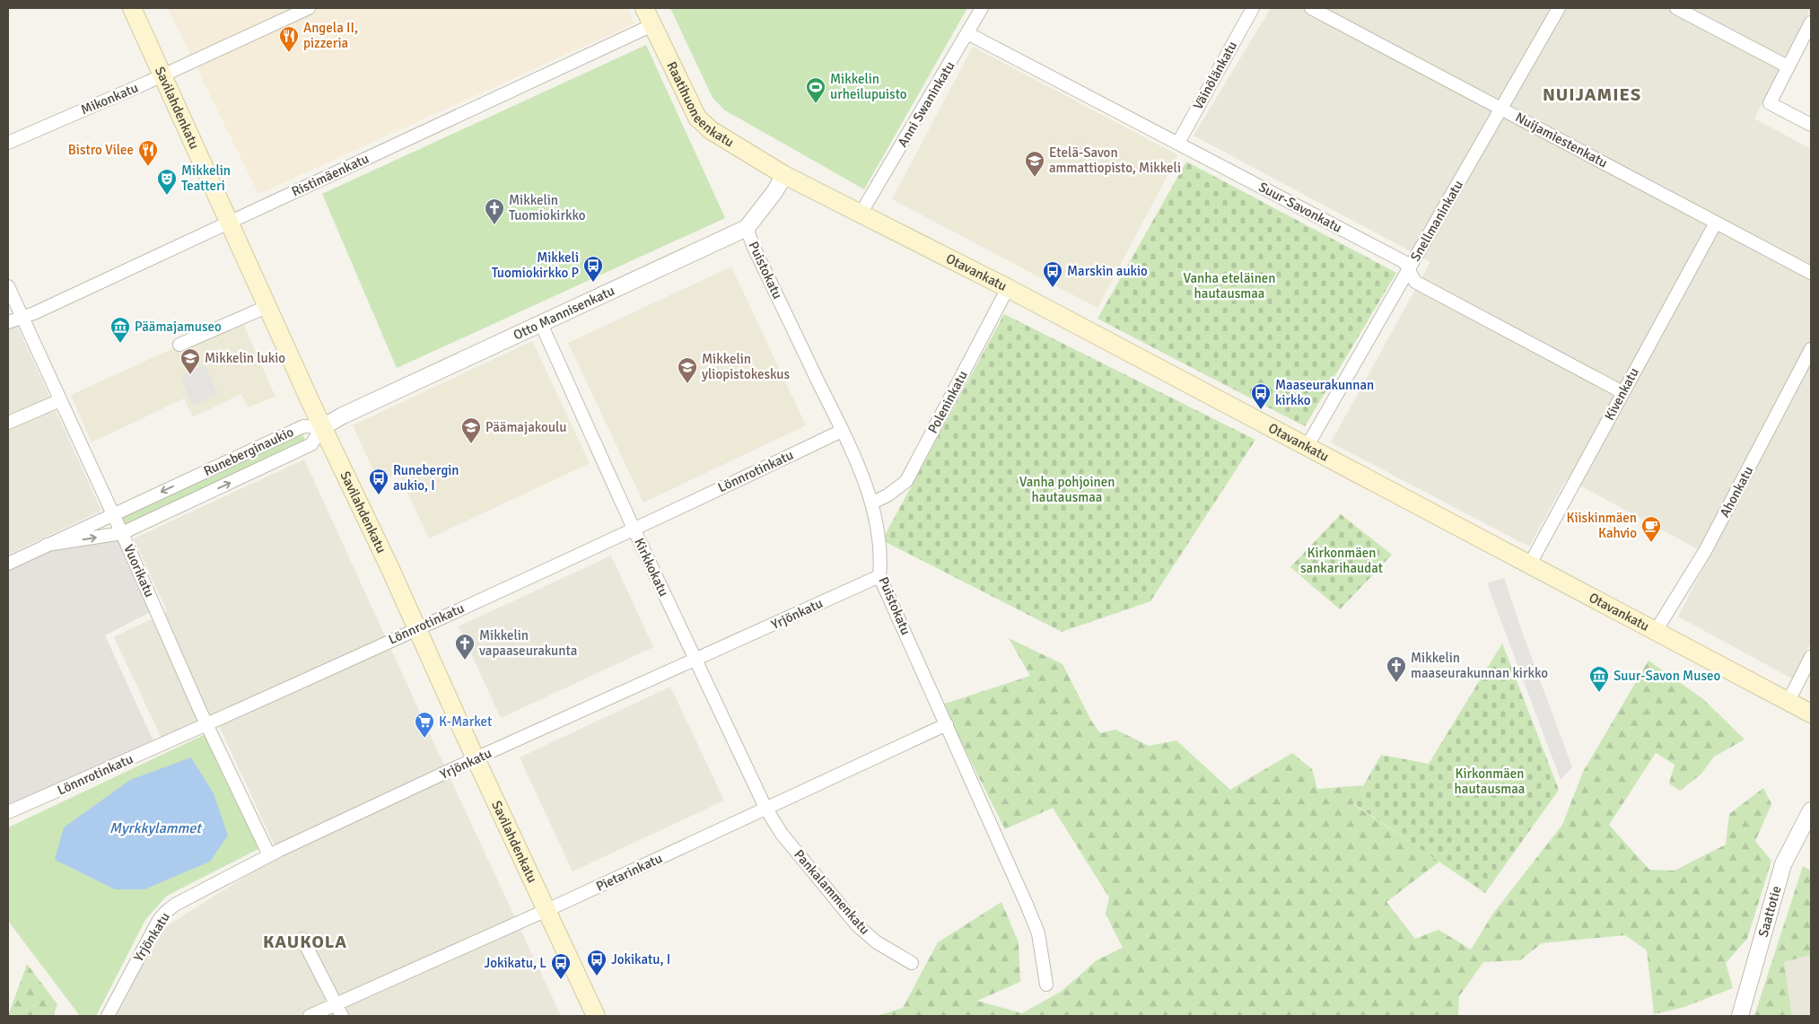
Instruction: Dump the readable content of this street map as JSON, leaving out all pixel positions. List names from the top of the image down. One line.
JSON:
{"streets":{"main road":["Raatihuoneenkatu","Savilahdenkatu","Otavankatu"],"street":["Väinölänkatu","Mikonkatu","Anni Swaninkatu","Nuijamiestenkatu","Ristimäenkatu","Suur-Savonkatu","Snellmaninkatu","Puistokatu","Otto Mannisenkatu","Kivenkatu","Poleninkatu","Runeberginaukio","Lönnrotinkatu","Ahonkatu","Kirkkokatu","Vuorikatu","Yrjönkatu","Pietarinkatu","Pankalammenkatu","Saattotie"]},"crossings":[["Väinölänkatu","Suur-Savonkatu"],["Mikonkatu","Savilahdenkatu"],["Raatihuoneenkatu","Ristimäenkatu"],["Raatihuoneenkatu","Otavankatu"],["Raatihuoneenkatu","Otto Mannisenkatu"],["Anni Swaninkatu","Suur-Savonkatu"],["Anni Swaninkatu","Otavankatu"],["Savilahdenkatu","Ristimäenkatu"],["Savilahdenkatu","Otto Mannisenkatu"],["Savilahdenkatu","Runeberginaukio"],["Savilahdenkatu","Lönnrotinkatu"],["Savilahdenkatu","Yrjönkatu"],["Savilahdenkatu","Pietarinkatu"],["Nuijamiestenkatu","Snellmaninkatu"],["Nuijamiestenkatu","Kivenkatu"],["Ristimäenkatu","Vuorikatu"],["Suur-Savonkatu","Snellmaninkatu"],["Suur-Savonkatu","Kivenkatu"],["Snellmaninkatu","Otavankatu"],["Puistokatu","Otto Mannisenkatu"],["Puistokatu","Poleninkatu"],["Puistokatu","Lönnrotinkatu"],["Puistokatu","Yrjönkatu"],["Puistokatu","Pietarinkatu"],["Otavankatu","Otto Mannisenkatu"],["Otavankatu","Kivenkatu"],["Otavankatu","Poleninkatu"],["Otavankatu","Ahonkatu"],["Otto Mannisenkatu","Runeberginaukio"],["Otto Mannisenkatu","Kirkkokatu"],["Runeberginaukio","Vuorikatu"],["Lönnrotinkatu","Kirkkokatu"],["Lönnrotinkatu","Vuorikatu"],["Kirkkokatu","Yrjönkatu"],["Kirkkokatu","Pietarinkatu"],["Kirkkokatu","Pankalammenkatu"],["Vuorikatu","Yrjönkatu"],["Pietarinkatu","Pankalammenkatu"]],"districts":["NUIJAMIES","KAUKOLA"],"water":["Myrkkylammet"],"parks":["Vanha eteläinen hautausmaa","Vanha pohjoinen hautausmaa","Kirkonmäen sankarihaudat","Kirkonmäen hautausmaa"],"places":{"restaurant":["Angela II, pizzeria","Bistro Vilee"],"sports":["Mikkelin urheilupuisto"],"school or university":["Etelä-Savon ammattiopisto, Mikkeli","Mikkelin lukio","Mikkelin yliopistokeskus","Päämajakoulu"],"theatre":["Mikkelin Teatteri"],"church":["Mikkelin Tuomiokirkko","Mikkelin vapaaseurakunta","Mikkelin maaseurakunnan kirkko"],"bus stop":["Mikkeli Tuomiokirkko P","Marskin aukio","Maaseurakunnan kirkko","Runebergin aukio, I","Jokikatu, I","Jokikatu, L"],"museum":["Päämajamuseo","Suur-Savon Museo"],"cafe":["Kiiskinmäen Kahvio"],"supermarket":["K-Market"]}}
